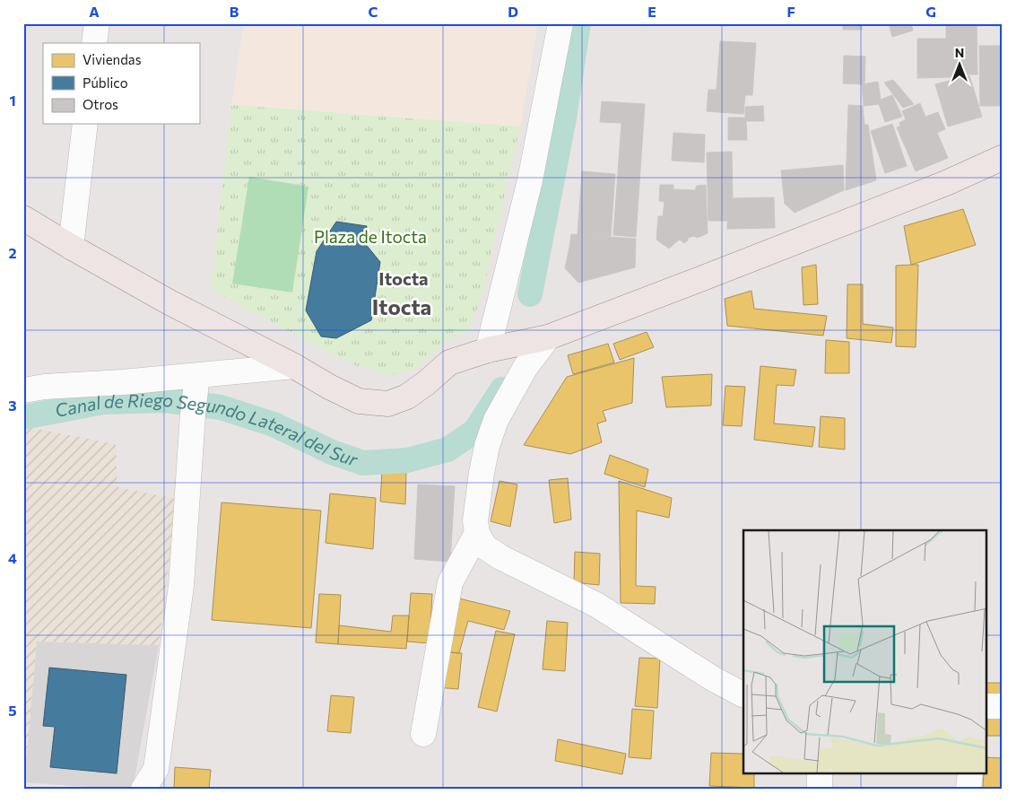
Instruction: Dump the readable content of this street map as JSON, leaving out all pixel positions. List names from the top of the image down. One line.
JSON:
{"districts":["Itocta","Itocta"],"water":["Canal de Riego Segundo Lateral del Sur"],"parks":["Plaza de Itocta"],"legend":["Viviendas","Público","Otros"],"north":"top","grid":{"columns":["A","B","C","D","E","F","G"],"rows":["1","2","3","4","5"]}}
